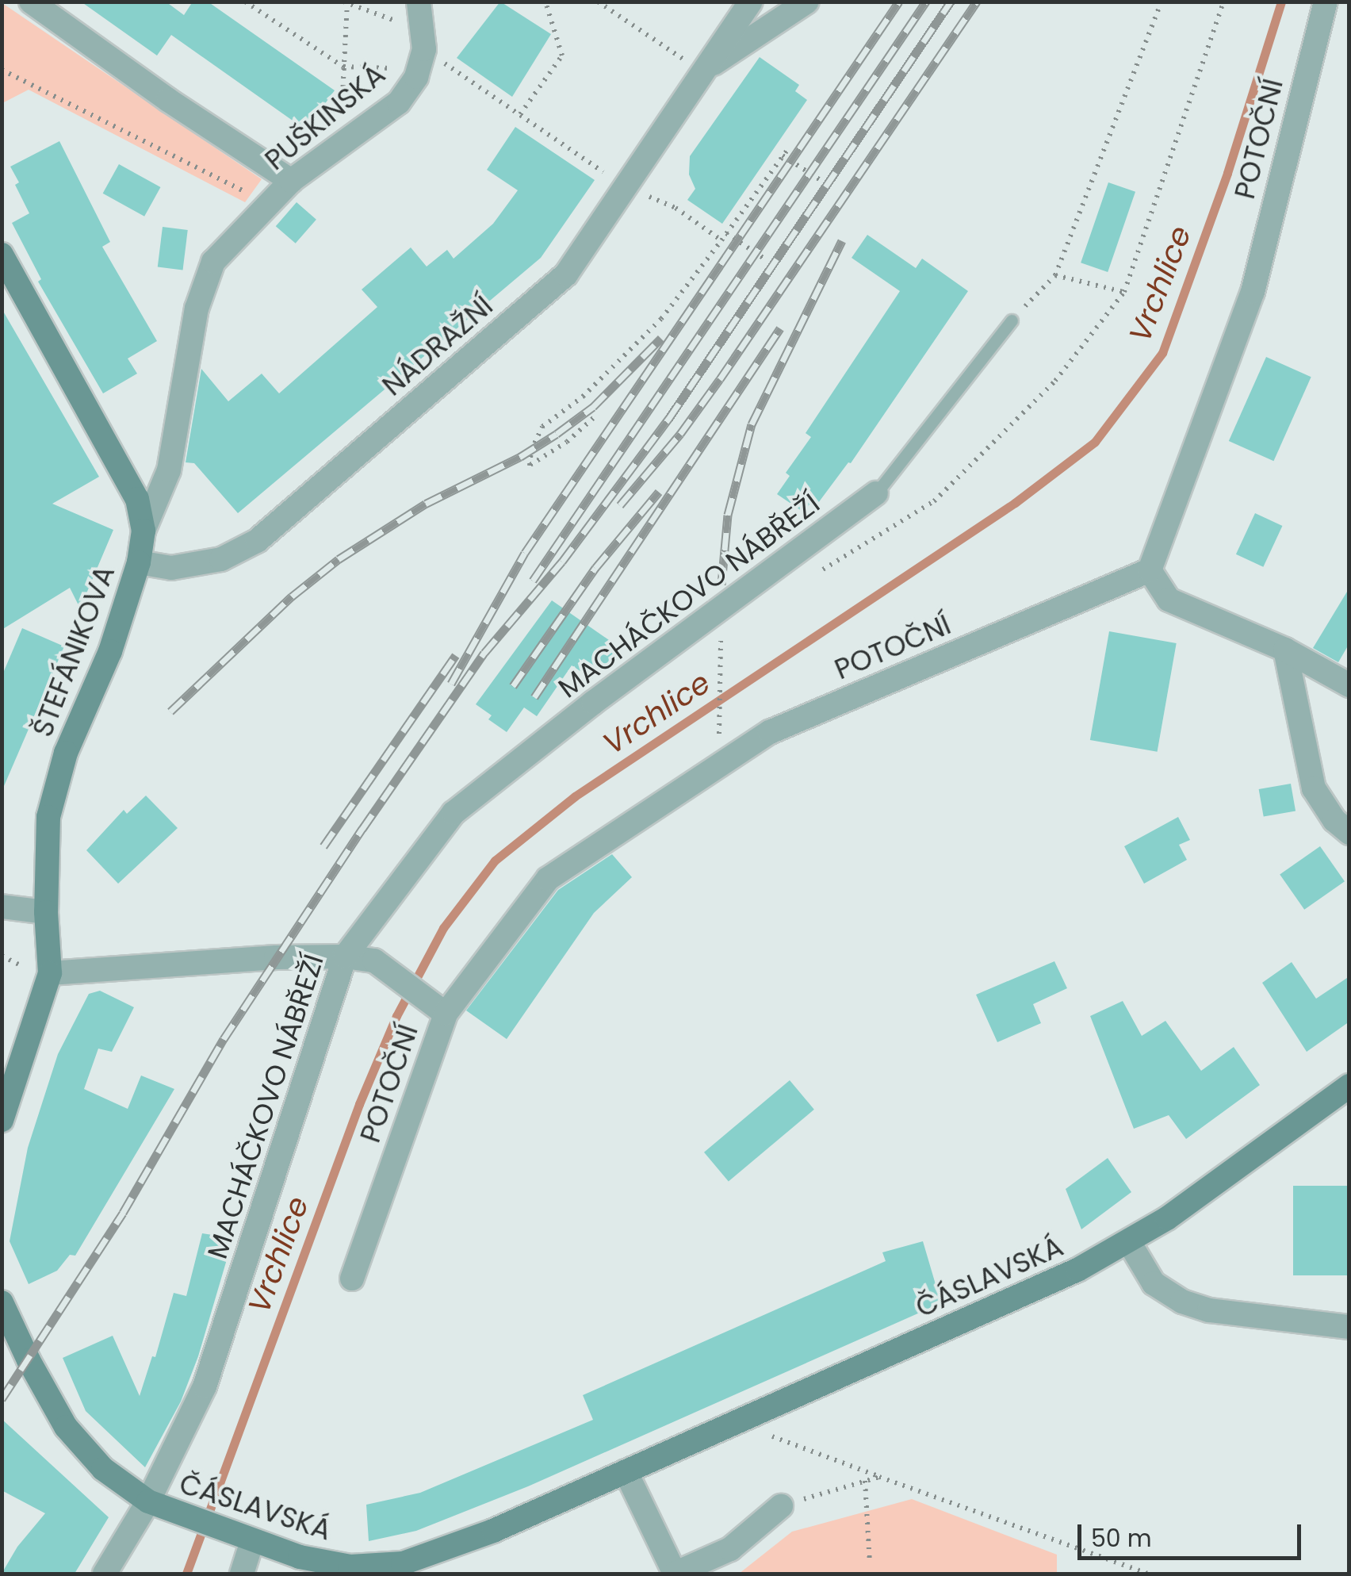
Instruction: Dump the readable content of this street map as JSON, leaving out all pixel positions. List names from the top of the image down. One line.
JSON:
{"streets":{"street":["PUŠKINSKÁ","POTOČNÍ","NÁDRAŽNÍ","MACHÁČKOVO NÁBŘEŽÍ","ŠTEFÁNIKOVA","ČÁSLAVSKÁ"]},"crossings":[["PUŠKINSKÁ","ŠTEFÁNIKOVA"],["NÁDRAŽNÍ","ŠTEFÁNIKOVA"],["MACHÁČKOVO NÁBŘEŽÍ","ČÁSLAVSKÁ"]],"water":["Vrchlice"],"scale_bar":"50 m"}
